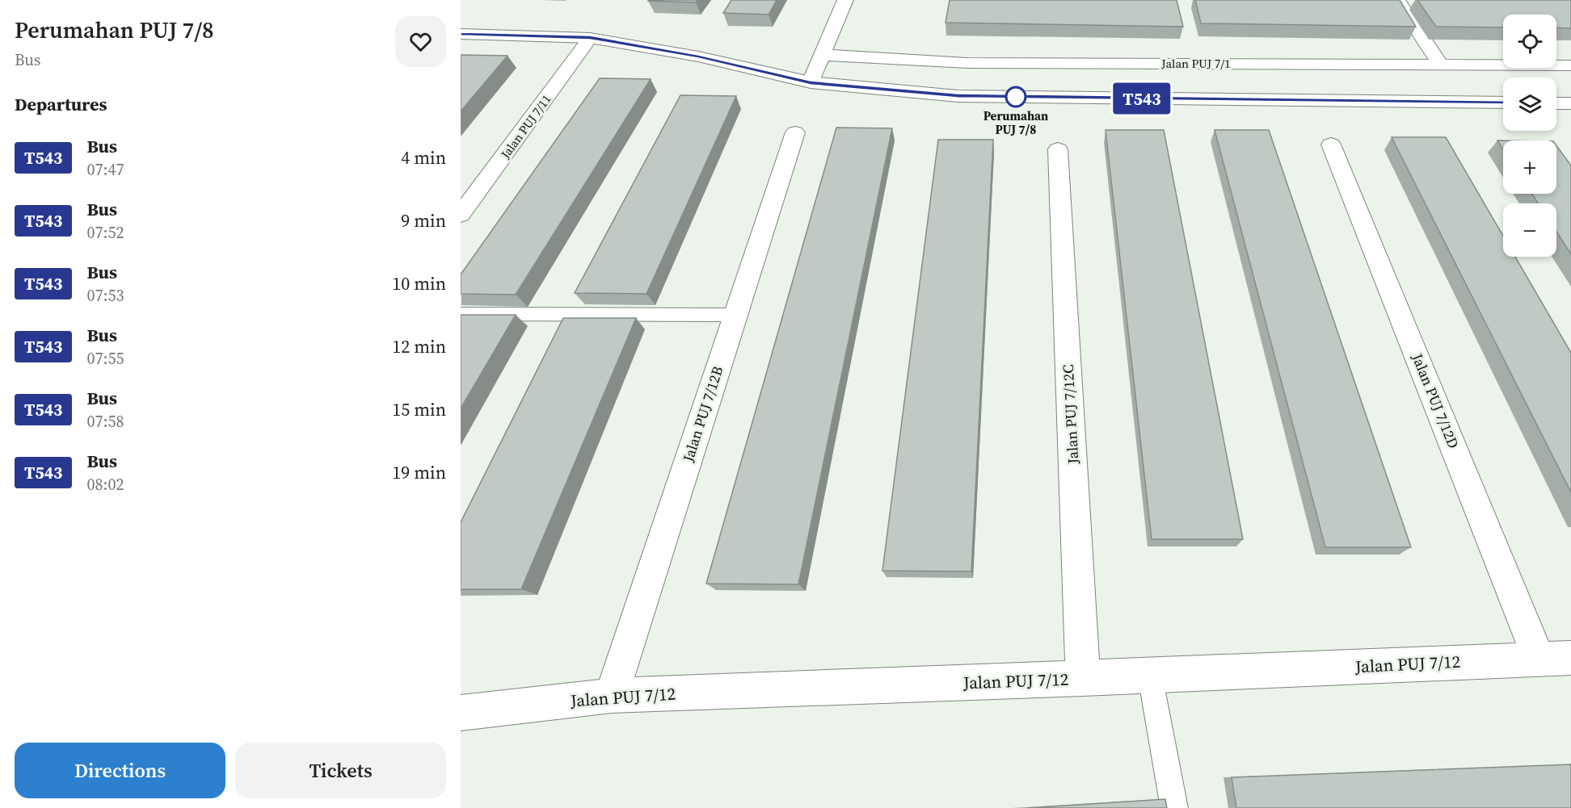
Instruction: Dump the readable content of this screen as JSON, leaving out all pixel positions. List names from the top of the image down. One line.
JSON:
{"streets":{"street":["Jalan PUJ 7/1","Jalan PUJ 7/11","Jalan PUJ 7/12D","Jalan PUJ 7/12B","Jalan PUJ 7/12C","Jalan PUJ 7/12"]},"crossings":[["Jalan PUJ 7/12D","Jalan PUJ 7/12"],["Jalan PUJ 7/12B","Jalan PUJ 7/12"],["Jalan PUJ 7/12C","Jalan PUJ 7/12"]],"places":["Perumahan PUJ 7/8"],"lines":["bus line T543"],"page":{"heading":[["Perumahan PUJ 7/8","Bus"],"Departures"],"on_map":"T543","map_buttons":["+","−"],"list":[{"mark":"T543","name":"Bus","note":"07:47","value":"4 min"},{"mark":"T543","name":"Bus","note":"07:52","value":"9 min"},{"mark":"T543","name":"Bus","note":"07:53","value":"10 min"},{"mark":"T543","name":"Bus","note":"07:55","value":"12 min"},{"mark":"T543","name":"Bus","note":"07:58","value":"15 min"},{"mark":"T543","name":"Bus","note":"08:02","value":"19 min"}],"buttons":["Directions","Tickets"]}}
